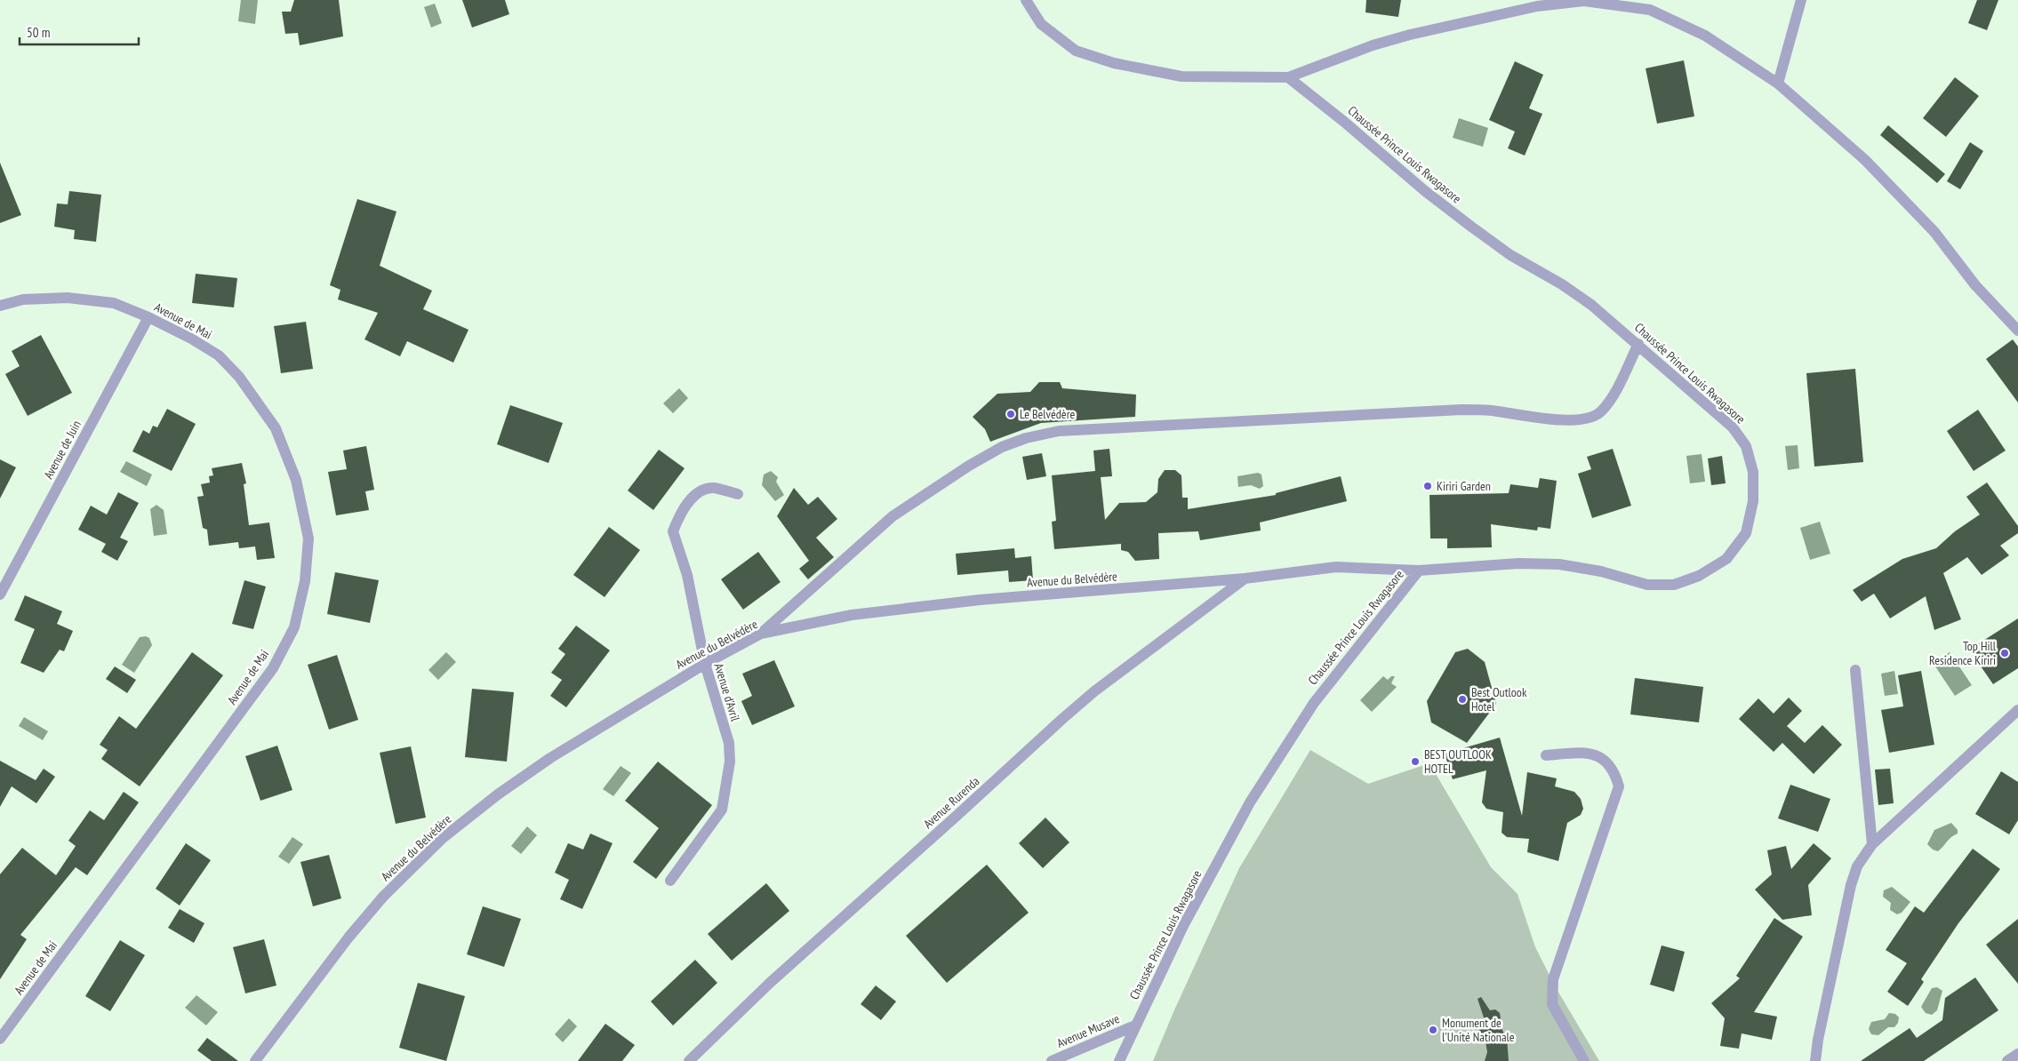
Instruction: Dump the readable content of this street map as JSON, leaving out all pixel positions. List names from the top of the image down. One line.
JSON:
{"streets":{"street":["Chaussée Prince Louis Rwagasore","Avenue de Mai","Avenue de Juin","Avenue du Belvédère","Avenue d'Avril","Avenue Rurenda","Avenue Musave"]},"crossings":[["Chaussée Prince Louis Rwagasore","Avenue du Belvédère"],["Chaussée Prince Louis Rwagasore","Avenue Musave"],["Avenue de Mai","Avenue de Juin"],["Avenue du Belvédère","Avenue d'Avril"],["Avenue du Belvédère","Avenue Rurenda"]],"places":["Le Belvédère","Kiriri Garden","Top Hill Residence Kiriri","Best Outlook Hotel","BEST OUTLOOK HOTEL","Monument de l'Unité Nationale"],"scale_bar":"50 m"}
